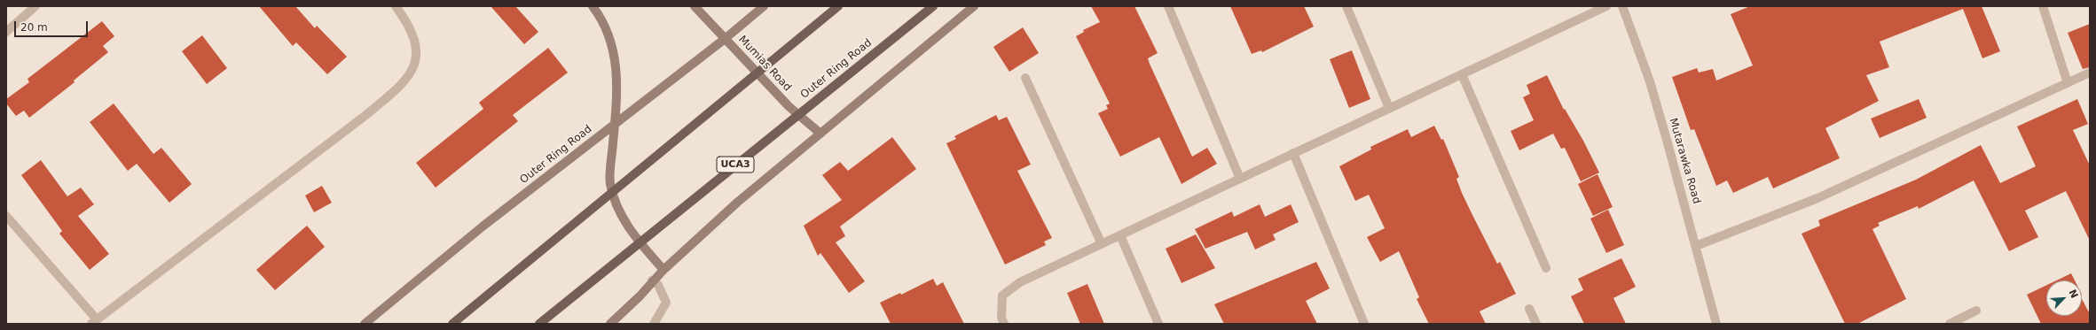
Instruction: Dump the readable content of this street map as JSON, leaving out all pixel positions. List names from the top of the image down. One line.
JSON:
{"streets":{"main road":["Mumias Road","Outer Ring Road","UCA3"],"street":["Mutarawka Road"]},"crossings":[["Mumias Road","Outer Ring Road"],["Mumias Road","UCA3"]],"scale_bar":"20 m","north":"top right"}
